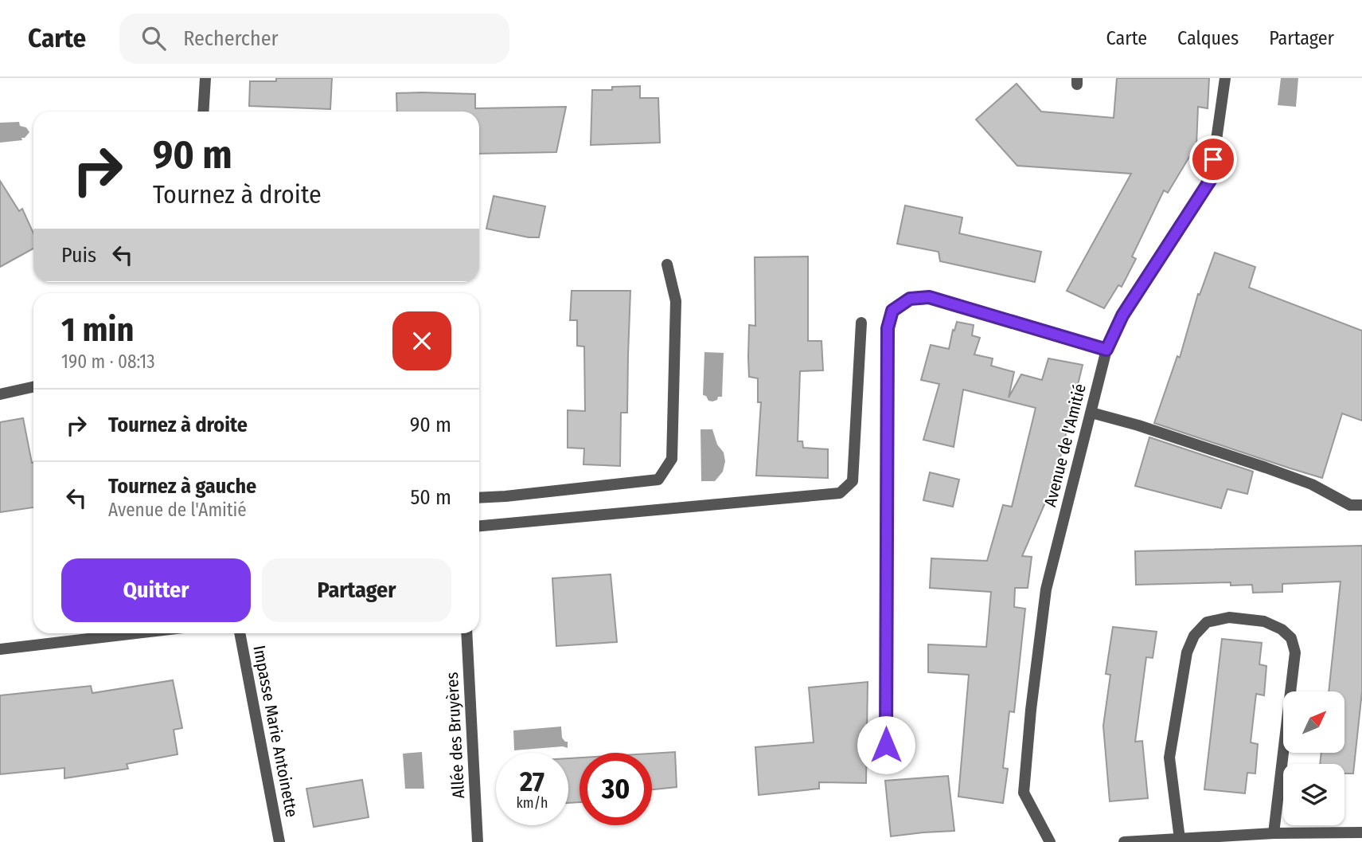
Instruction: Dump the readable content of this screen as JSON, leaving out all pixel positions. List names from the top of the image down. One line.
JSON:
{"streets":{"street":["Avenue de l'Amitié","Impasse Marie Antoinette","Allée des Bruyères"]},"north":"top right","page":{"header":"Carte","search":"Rechercher","nav":["Carte","Calques","Partager"],"turn":["90 m","Tournez à droite"],"then":"Puis","heading":["1 min","190 m · 08:13"],"list":[{"name":"Tournez à droite","value":"90 m"},{"name":"Tournez à gauche","note":"Avenue de l'Amitié","value":"50 m"}],"buttons":["Quitter","Partager"],"speed":"27 km/h","limit":"30"}}
